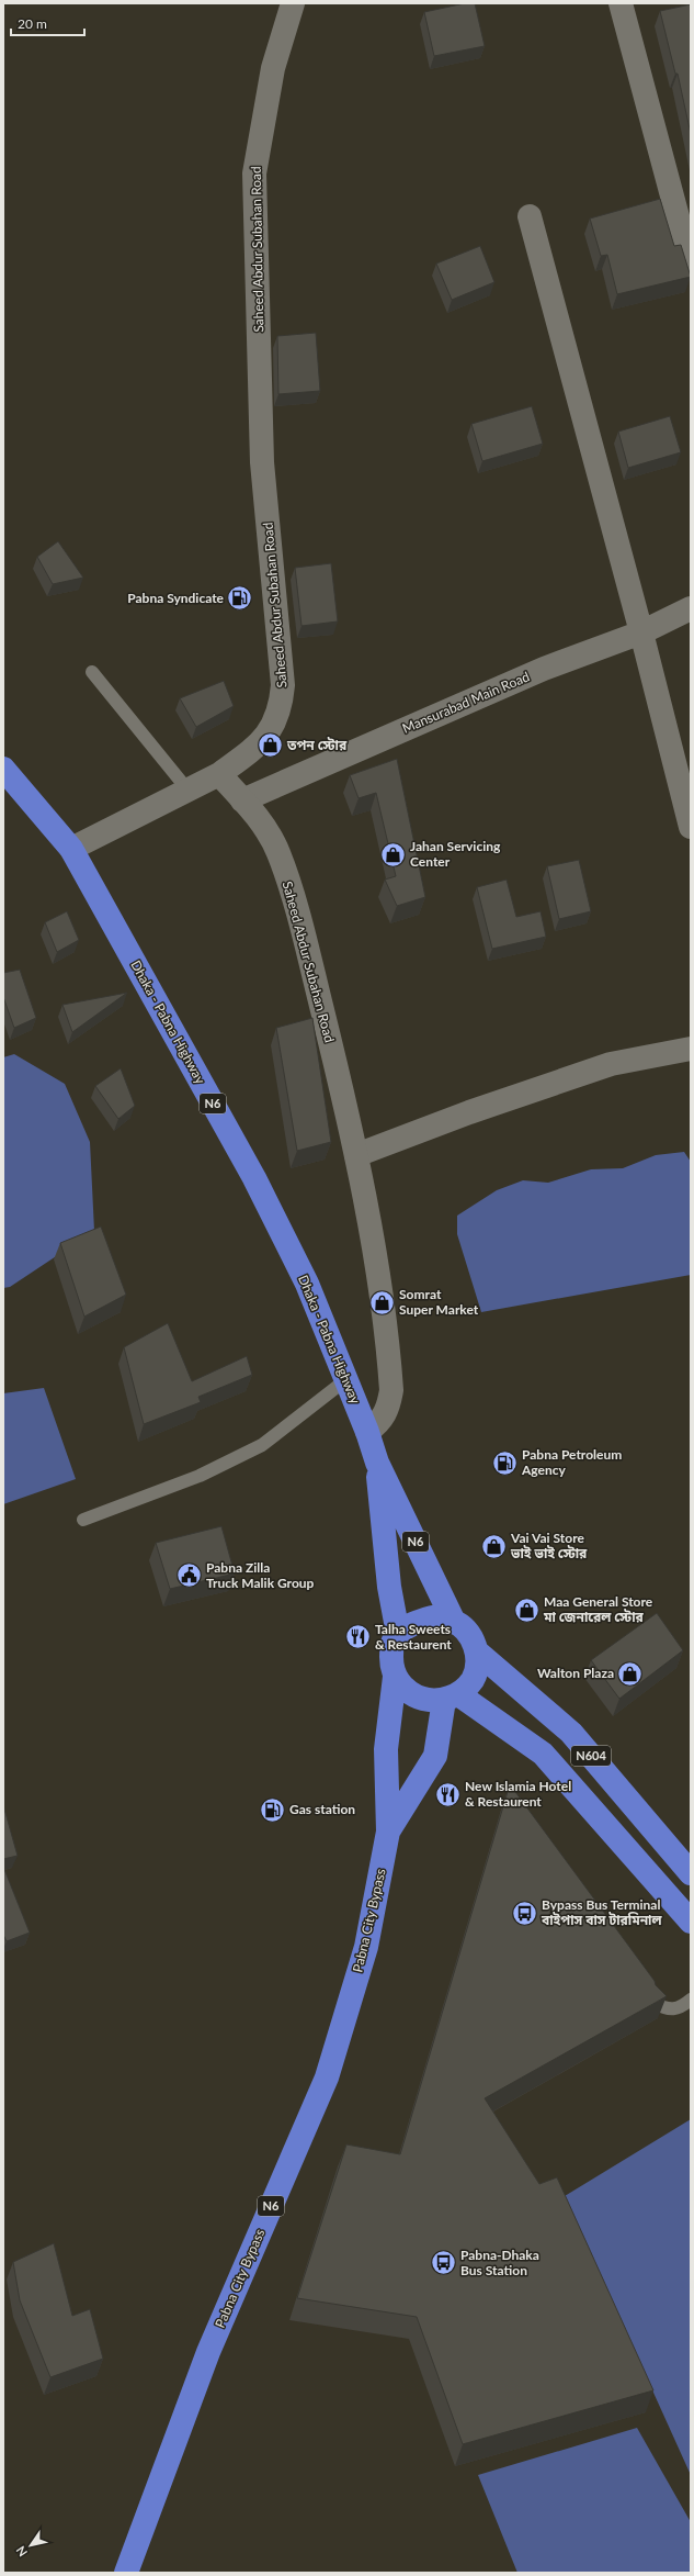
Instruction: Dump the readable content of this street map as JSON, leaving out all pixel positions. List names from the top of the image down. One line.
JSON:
{"streets":{"highway":["Dhaka - Pabna Highway","N6","N604","Pabna City Bypass"],"street":["Saheed Abdur Subahan Road","Mansurabad Main Road"]},"crossings":[["Saheed Abdur Subahan Road","Mansurabad Main Road"],["Saheed Abdur Subahan Road","Dhaka - Pabna Highway"],["Dhaka - Pabna Highway","N604"],["Dhaka - Pabna Highway","Pabna City Bypass"],["N604","Pabna City Bypass"]],"places":{"fuel station":["Pabna Syndicate","Pabna Petroleum Agency","Gas station"],"shop":["তপন স্টোর","Jahan Servicing Center","Somrat Super Market","Vai Vai Store ভাই ভাই স্টোর","Maa General Store মা জেনারেল স্টোর","Walton Plaza"],"public building":["Pabna Zilla Truck Malik Group"],"restaurant":["Talha Sweets & Restaurent","New Islamia Hotel & Restaurent"],"bus stop":["Bypass Bus Terminal বাইপাস বাস টারমিনাল","Pabna-Dhaka Bus Station"]},"scale_bar":"20 m","north":"bottom left"}
